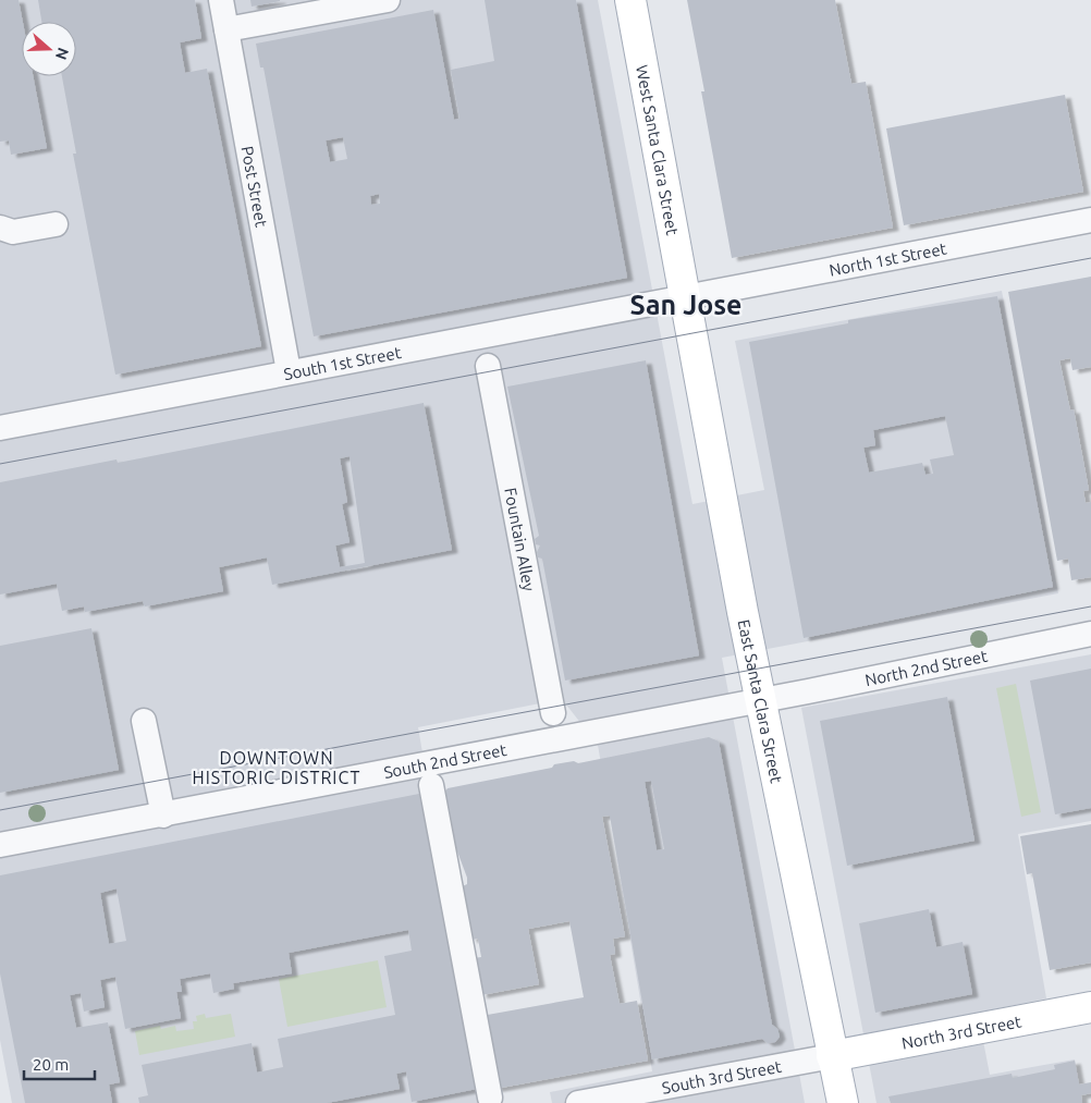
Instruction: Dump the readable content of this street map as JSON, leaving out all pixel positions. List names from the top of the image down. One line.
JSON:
{"streets":{"main road":["West Santa Clara Street","East Santa Clara Street","North 3rd Street"],"street":["Post Street","North 1st Street","South 1st Street","Fountain Alley","North 2nd Street","South 2nd Street","South 3rd Street"]},"crossings":[["West Santa Clara Street","North 1st Street"],["West Santa Clara Street","South 1st Street"],["West Santa Clara Street","East Santa Clara Street"],["Post Street","South 1st Street"],["North 1st Street","South 1st Street"],["North 1st Street","East Santa Clara Street"],["South 1st Street","East Santa Clara Street"],["North 2nd Street","East Santa Clara Street"],["North 2nd Street","South 2nd Street"],["East Santa Clara Street","South 2nd Street"],["East Santa Clara Street","North 3rd Street"],["East Santa Clara Street","South 3rd Street"],["North 3rd Street","South 3rd Street"]],"districts":["San Jose","DOWNTOWN HISTORIC DISTRICT"],"scale_bar":"20 m","north":"right"}
